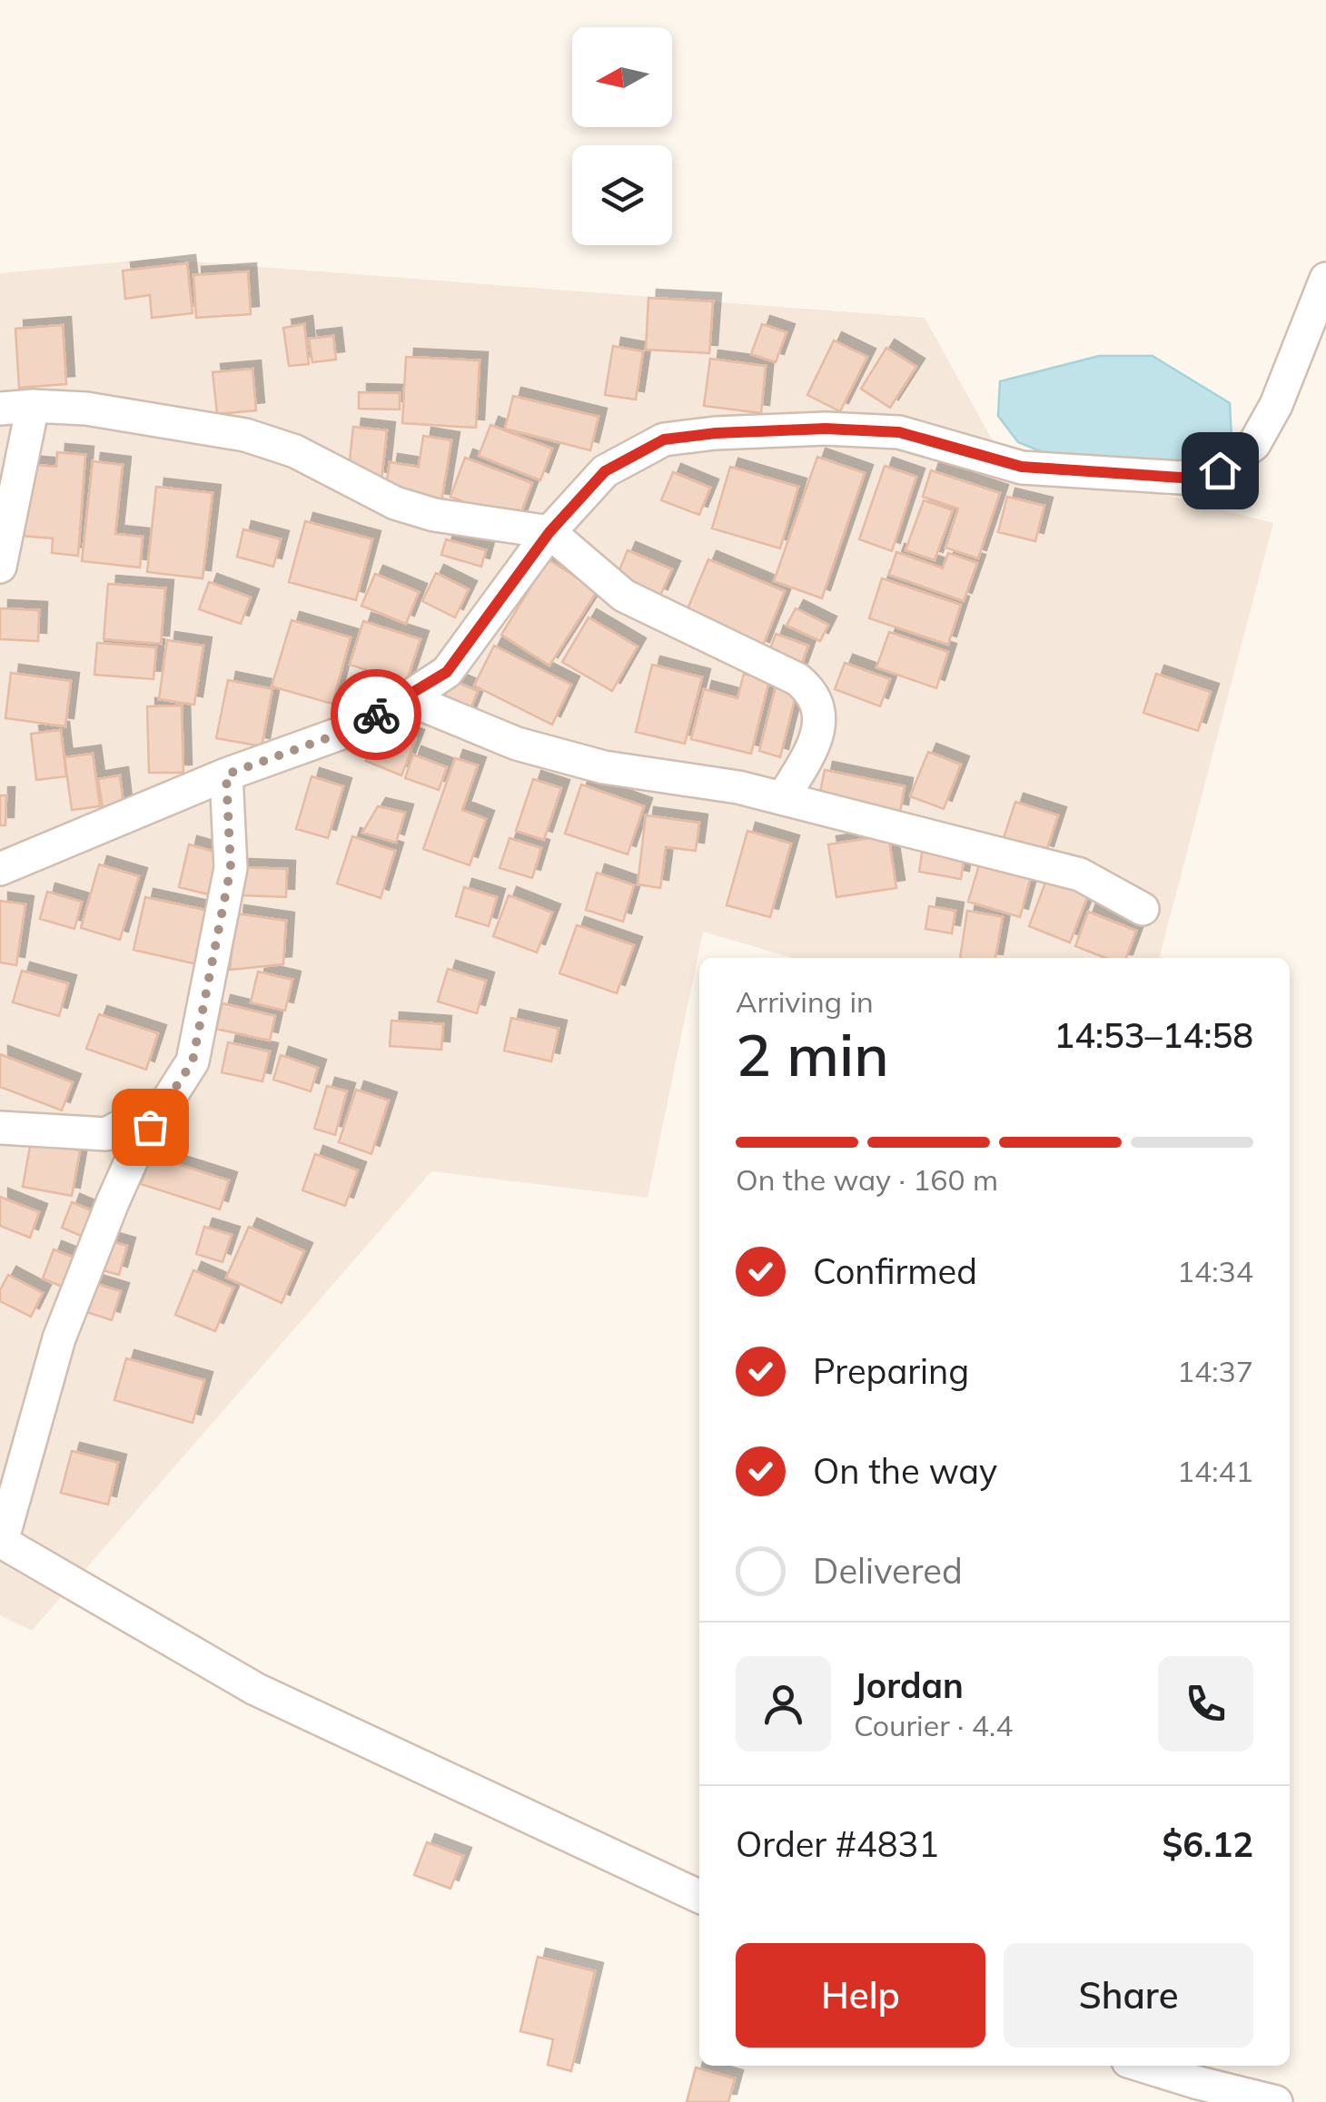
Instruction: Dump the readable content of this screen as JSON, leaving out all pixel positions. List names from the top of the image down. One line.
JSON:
{"north":"left","page":{"heading":["2 min","Arriving in","14:53–14:58"],"panel":["Jordan","Courier · 4.4","Order #4831","$6.12"],"bar":"On the way · 160 m","list":[["Confirmed","14:34"],["Preparing","14:37"],["On the way","14:41"],"Delivered"],"buttons":["Help","Share"]}}
